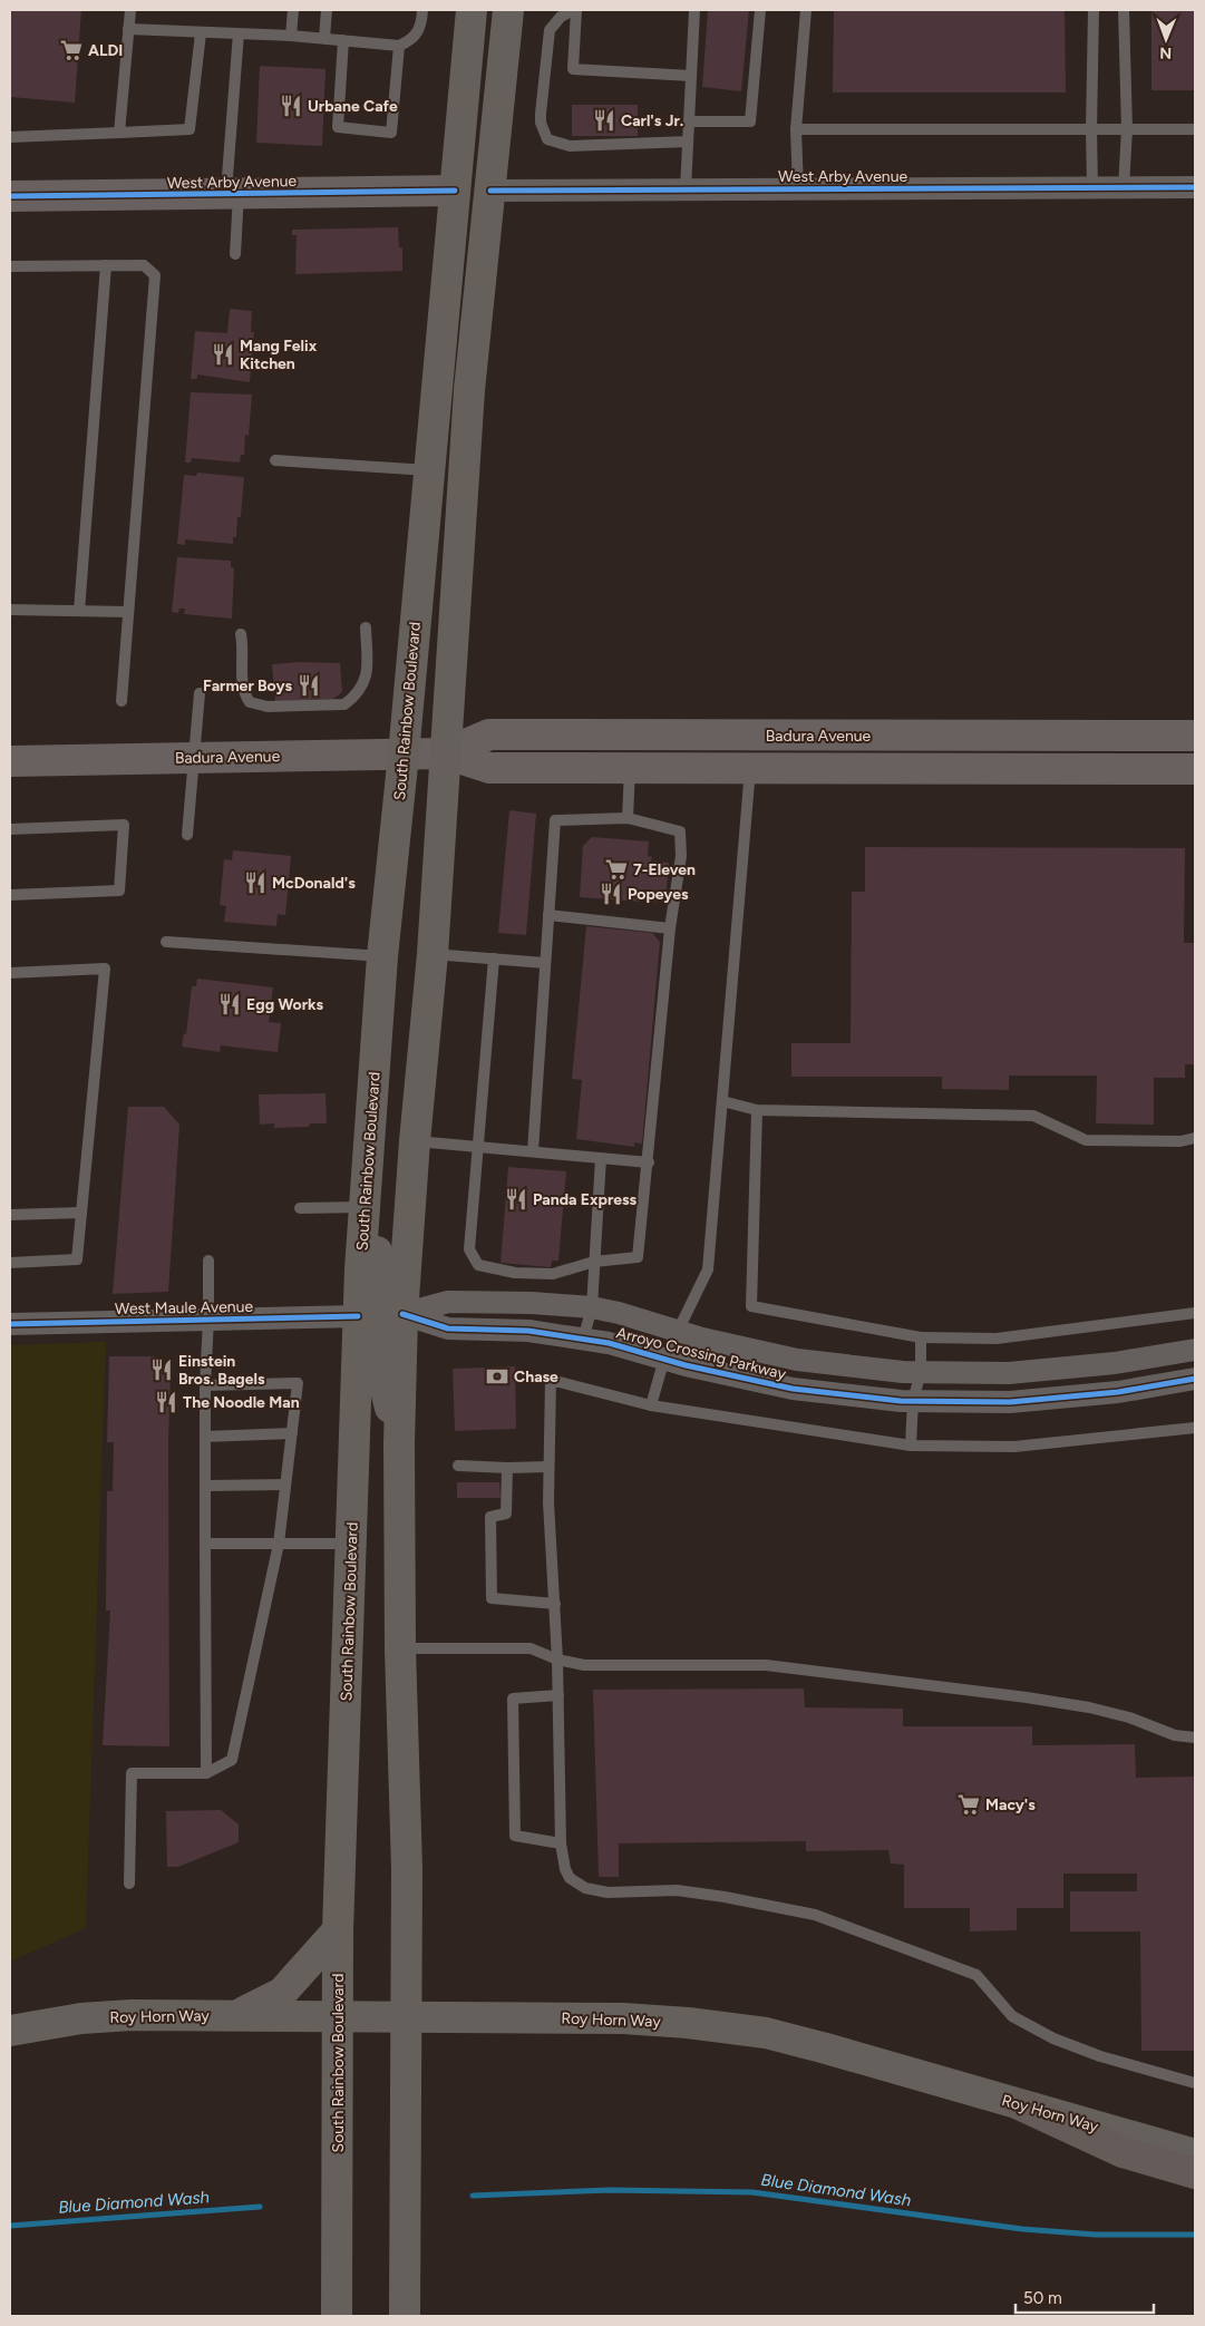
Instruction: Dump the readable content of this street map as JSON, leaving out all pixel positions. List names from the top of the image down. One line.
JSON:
{"streets":{"main road":["West Arby Avenue","South Rainbow Boulevard","Badura Avenue","Roy Horn Way"],"street":["West Maule Avenue","Arroyo Crossing Parkway"]},"crossings":[["West Arby Avenue","South Rainbow Boulevard"],["South Rainbow Boulevard","Badura Avenue"],["South Rainbow Boulevard","West Maule Avenue"],["South Rainbow Boulevard","Roy Horn Way"]],"water":["Blue Diamond Wash"],"places":{"supermarket":["ALDI","7-Eleven","Macy's"],"restaurant":["Urbane Cafe","Carl's Jr.","Mang Felix Kitchen","Farmer Boys","McDonald's","Popeyes","Egg Works","Panda Express","Einstein Bros. Bagels","The Noodle Man"],"bank":["Chase"]},"scale_bar":"50 m","north":"bottom"}
